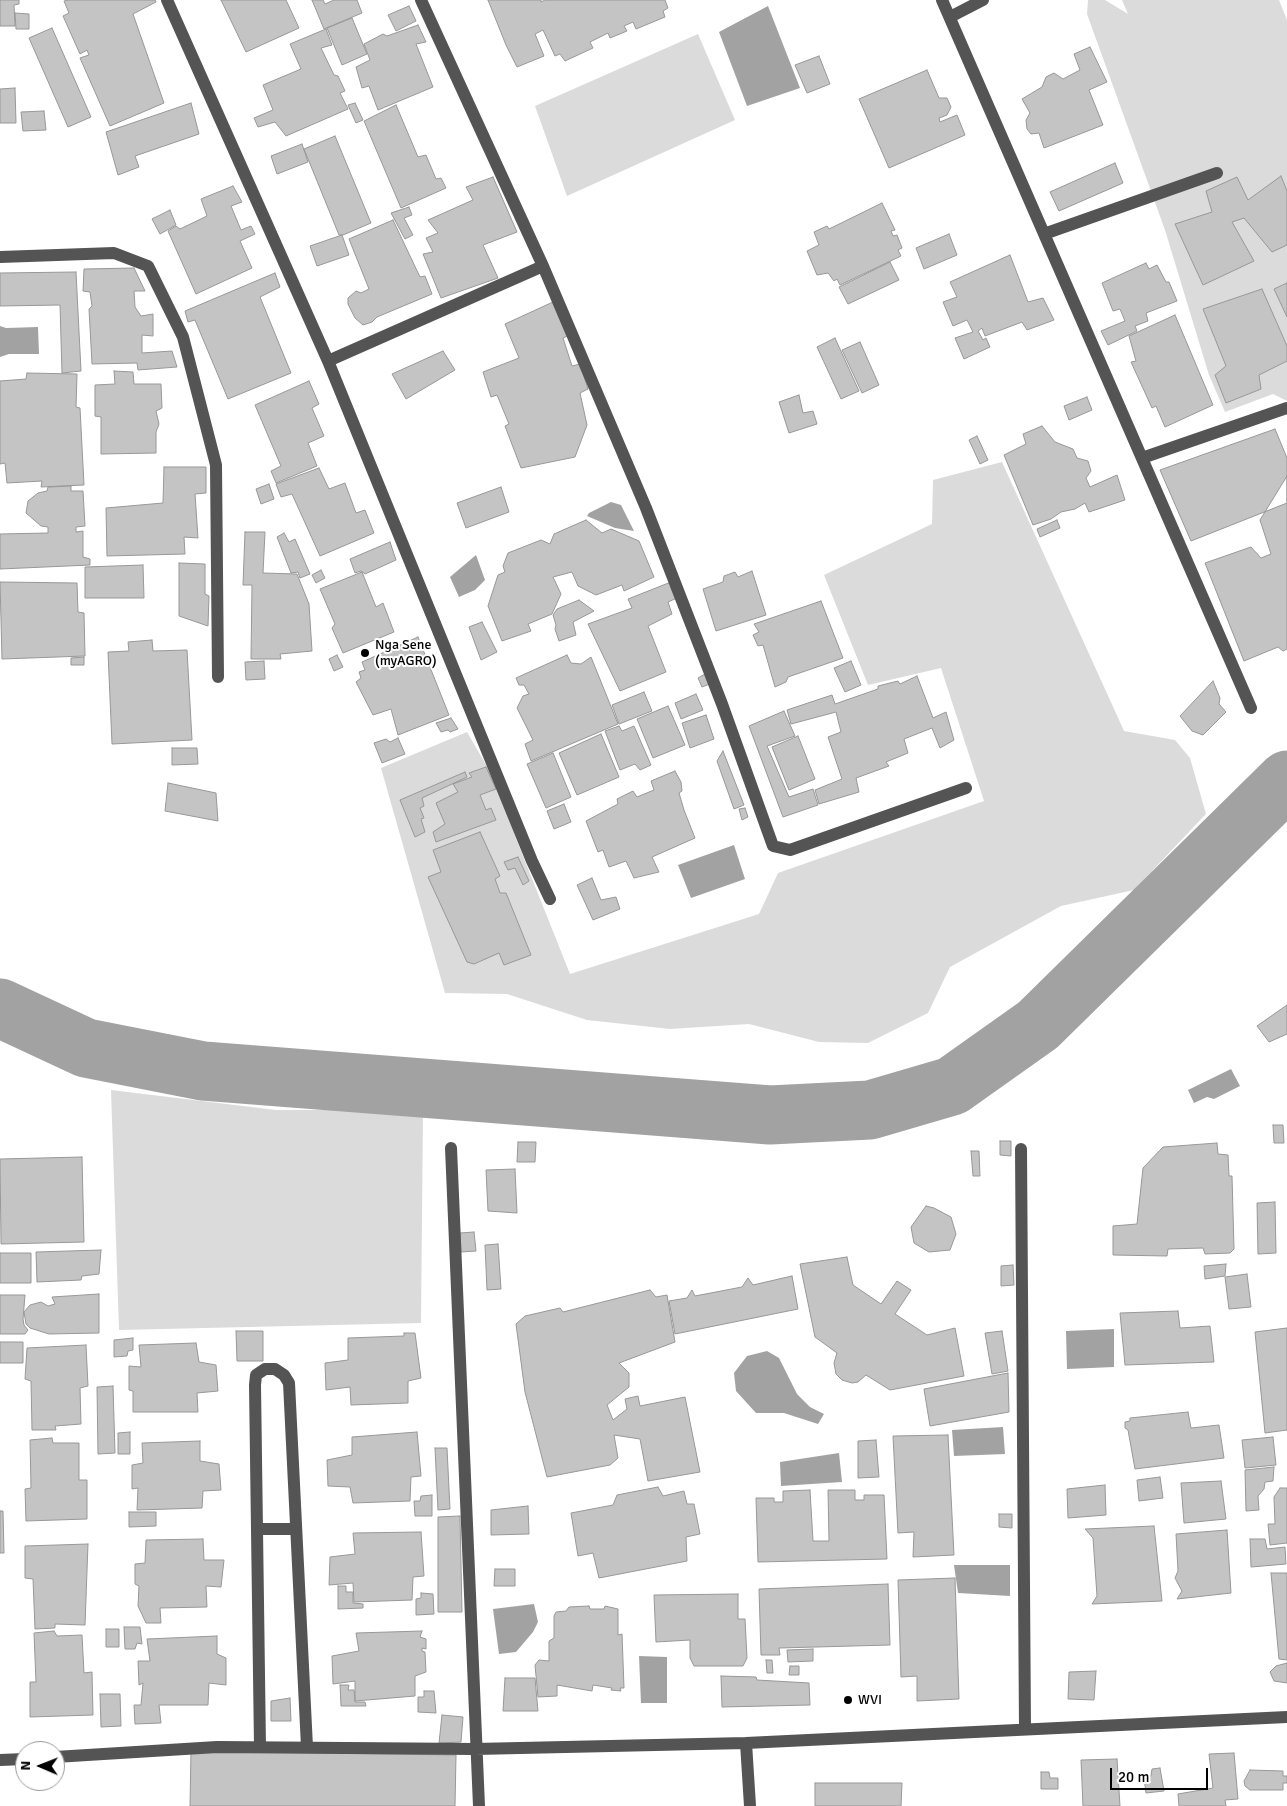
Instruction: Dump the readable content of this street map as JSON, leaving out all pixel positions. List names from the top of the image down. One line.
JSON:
{"places":["Nga Sene (myAGRO)","WVI"],"scale_bar":"20 m","north":"left"}
